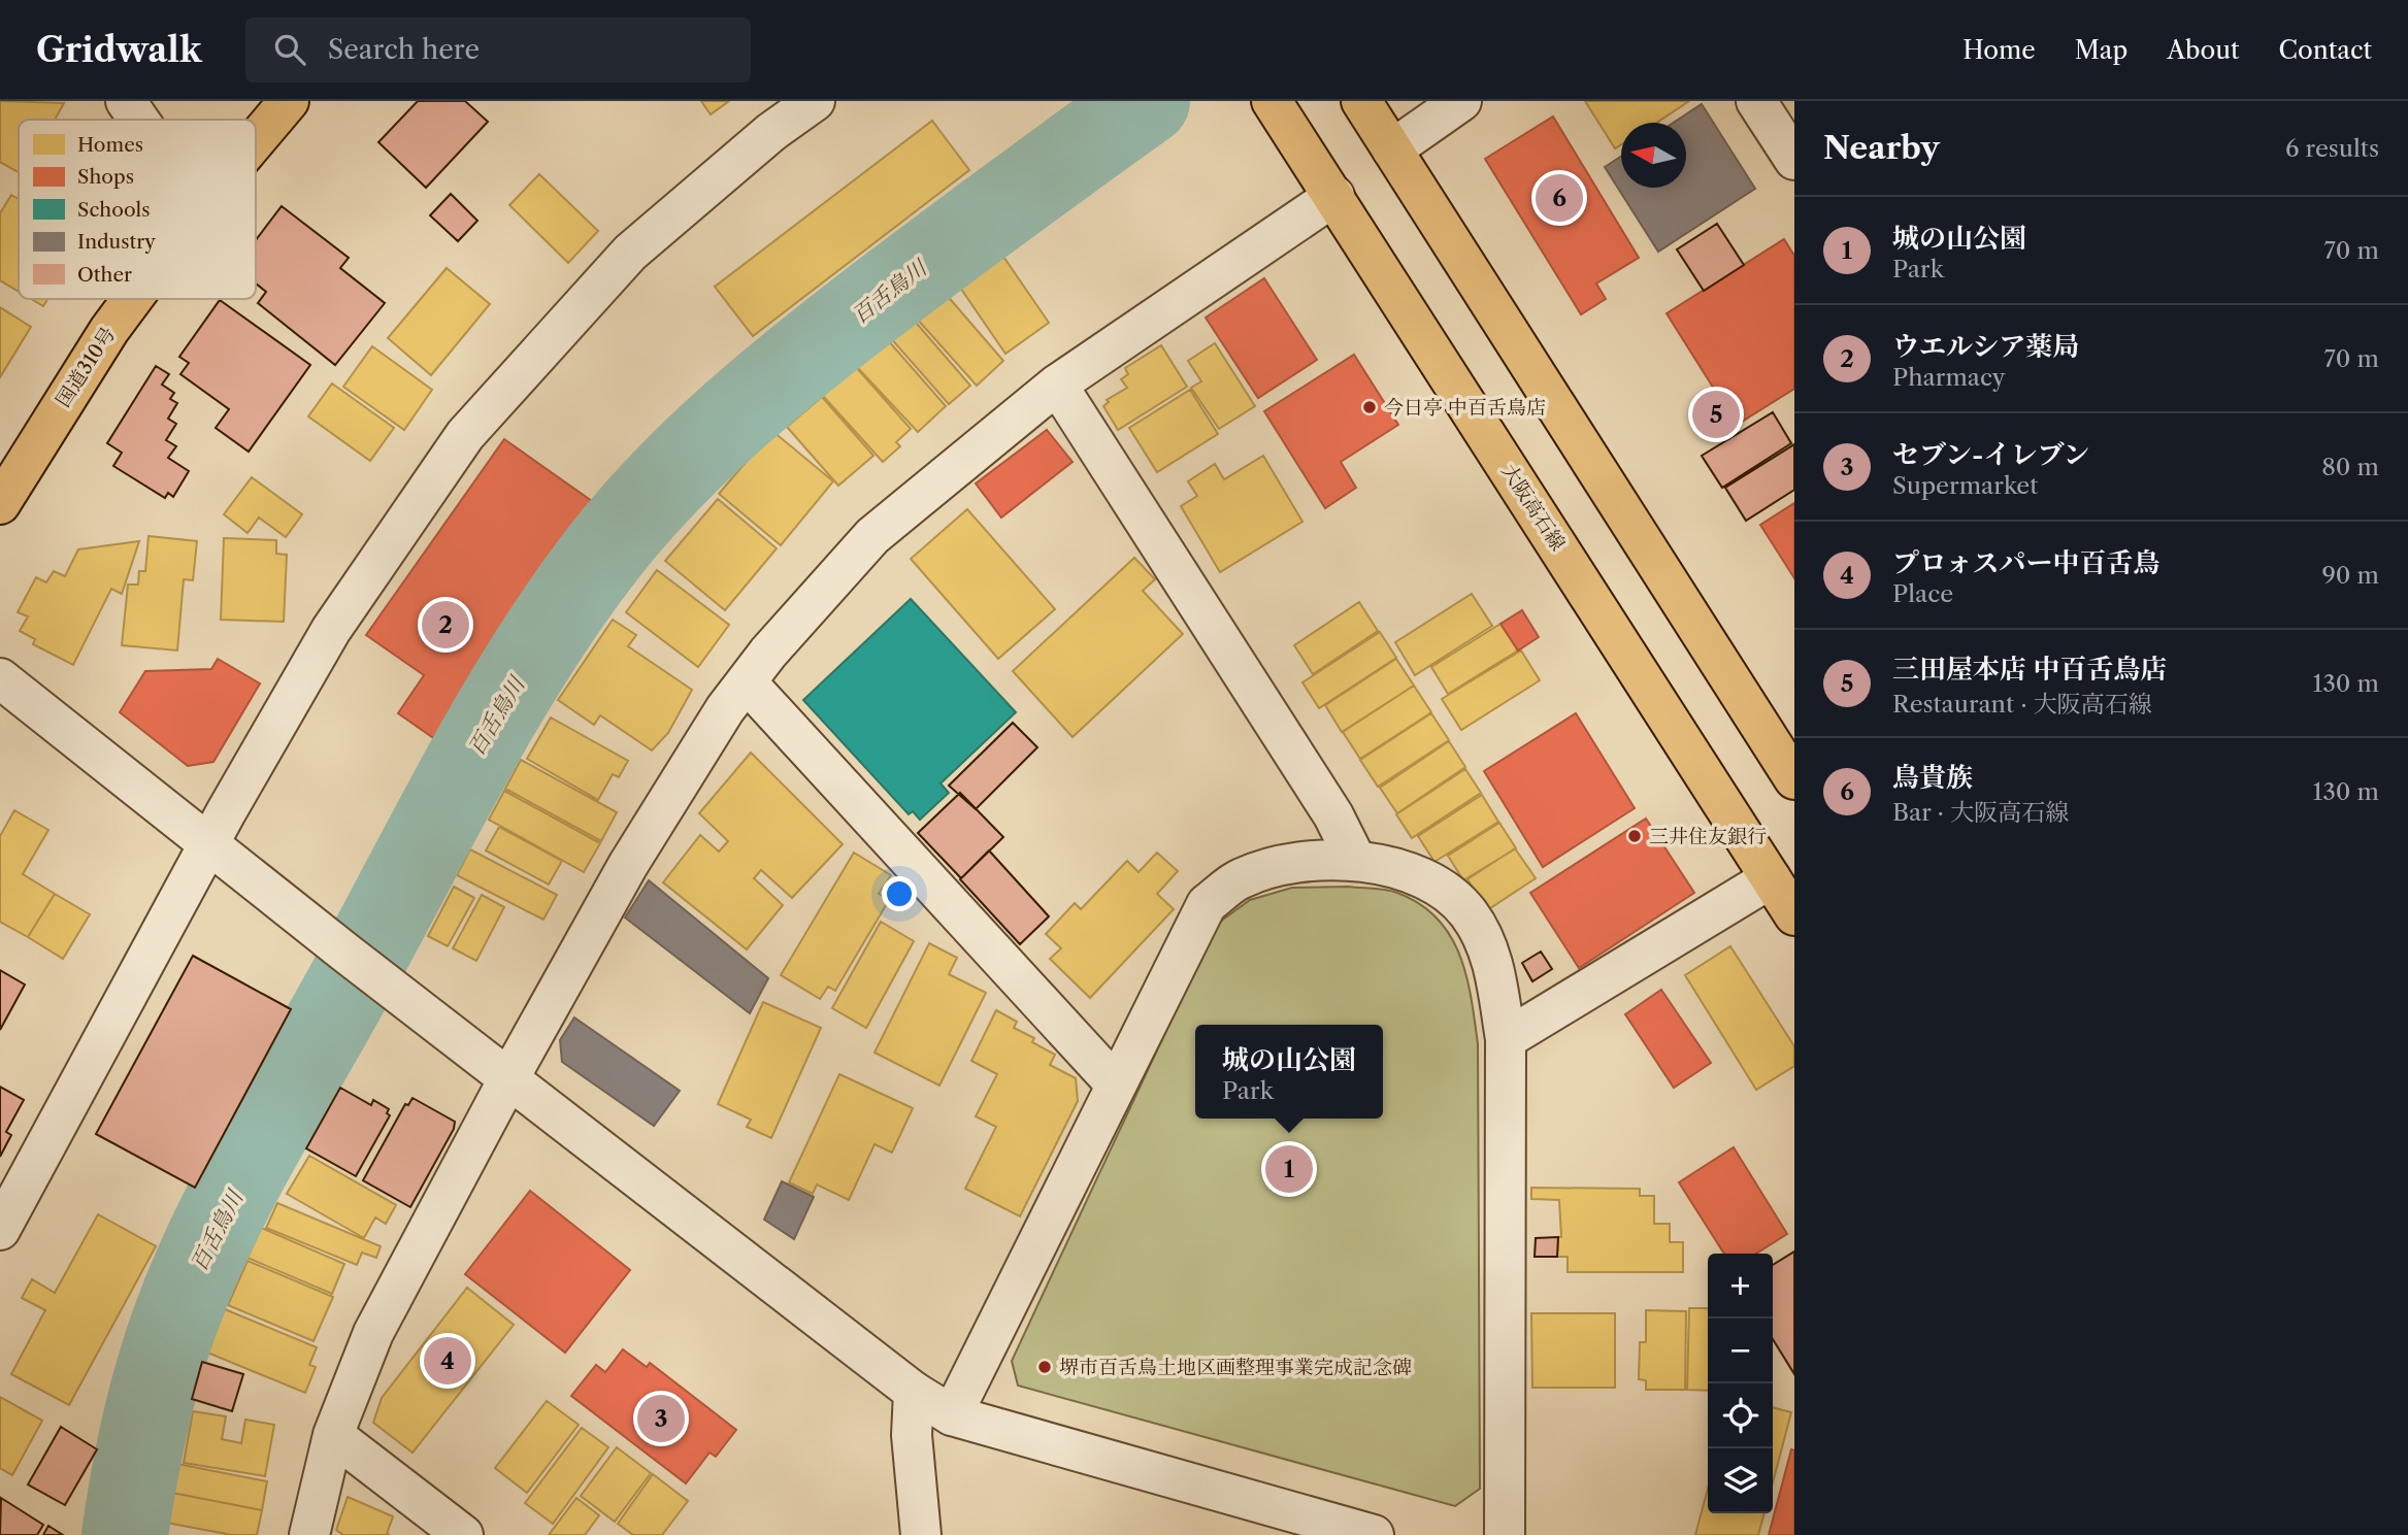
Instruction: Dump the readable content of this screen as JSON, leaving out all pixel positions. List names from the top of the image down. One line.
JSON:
{"streets":{"main road":["国道310号","大阪高石線"]},"water":["百舌鳥川"],"places":["今日亭 中百舌鳥店","三井住友銀行","堺市百舌鳥土地区画整理事業完成記念碑"],"legend":["Homes","Shops","Schools","Industry","Other"],"north":"left","page":{"header":"Gridwalk","search":"Search here","nav":["Home","Map","About","Contact"],"heading":["Nearby","6 results"],"pins":["6","5","2","1","4","3"],"list":[{"mark":"1","name":"城の山公園","note":"Park","value":"70 m"},{"mark":"2","name":"ウエルシア薬局","note":"Pharmacy","value":"70 m"},{"mark":"3","name":"セブン-イレブン","note":"Supermarket","value":"80 m"},{"mark":"4","name":"プロォスパー中百舌鳥","note":"Place","value":"90 m"},{"mark":"5","name":"三田屋本店 中百舌鳥店","note":"Restaurant · 大阪高石線","value":"130 m"},{"mark":"6","name":"鳥貴族","note":"Bar · 大阪高石線","value":"130 m"}],"popup":["城の山公園","Park"],"map_buttons":["+","−"]}}
